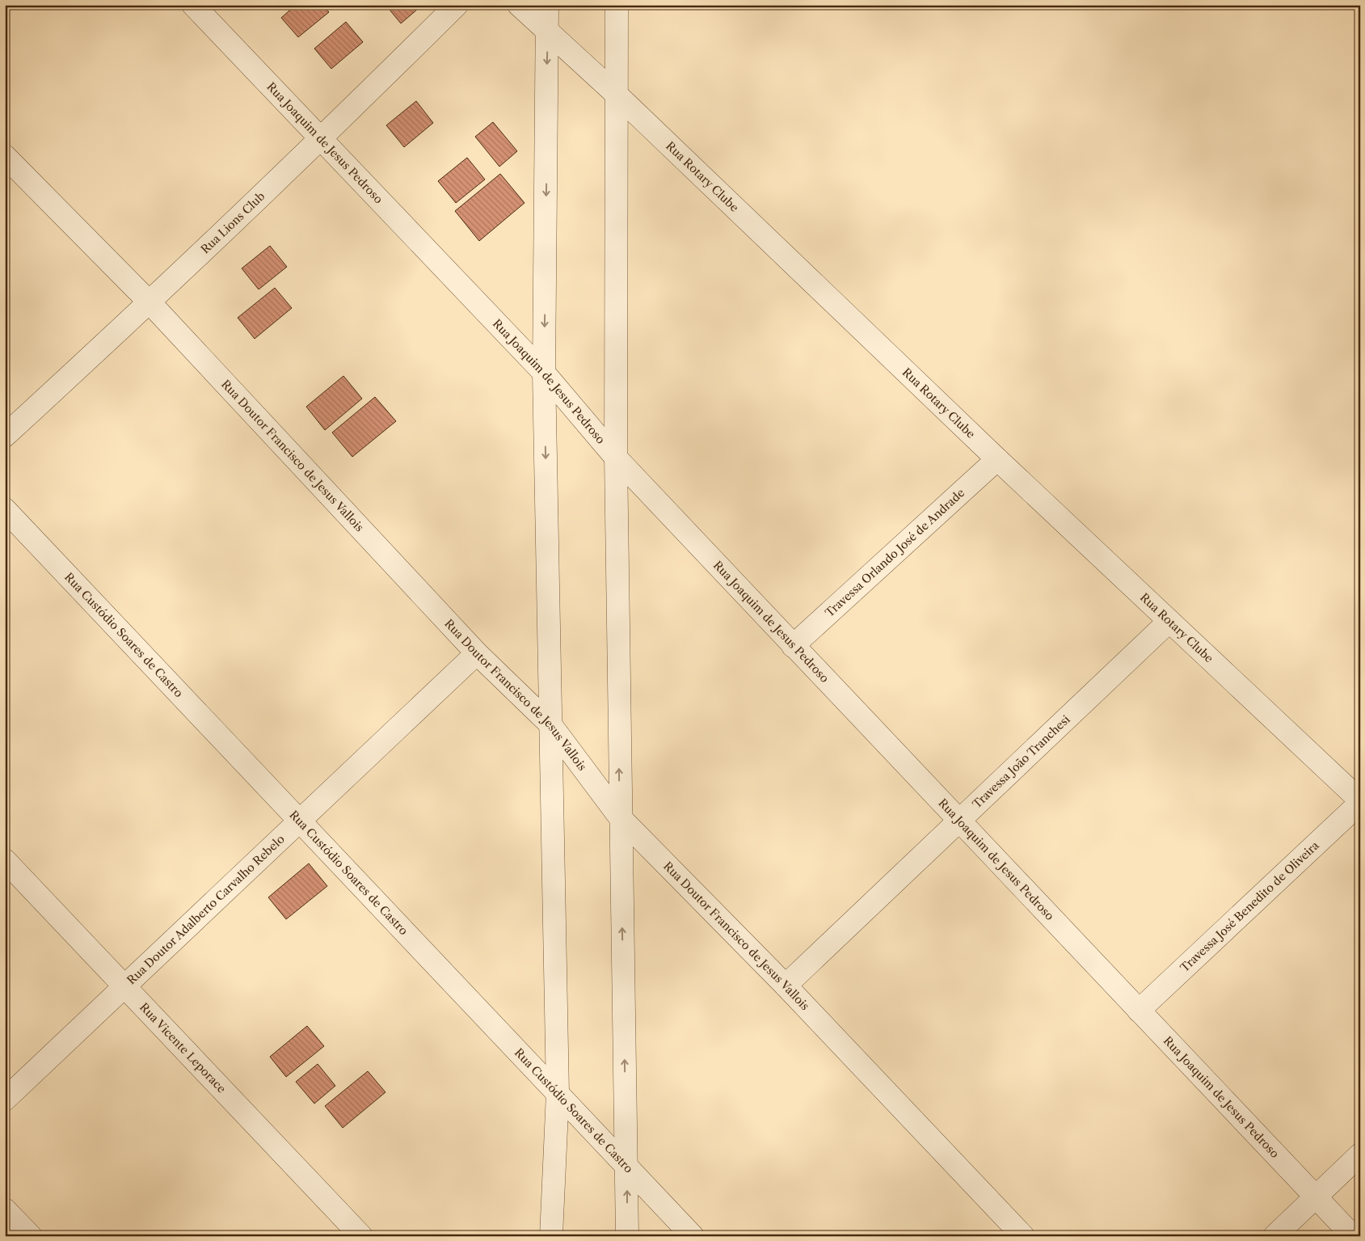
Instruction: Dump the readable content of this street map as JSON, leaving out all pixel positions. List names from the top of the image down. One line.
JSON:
{"streets":{"street":["Rua Joaquim de Jesus Pedroso","Rua Rotary Clube","Rua Lions Club","Rua Doutor Francisco de Jesus Vallois","Travessa Orlando José de Andrade","Rua Custódio Soares de Castro","Travessa João Tranchesi","Travessa José Benedito de Oliveira","Rua Doutor Adalberto Carvalho Rebelo","Rua Vicente Leporace"]},"crossings":[["Rua Joaquim de Jesus Pedroso","Rua Lions Club"],["Rua Joaquim de Jesus Pedroso","Travessa Orlando José de Andrade"],["Rua Joaquim de Jesus Pedroso","Travessa João Tranchesi"],["Rua Joaquim de Jesus Pedroso","Travessa José Benedito de Oliveira"],["Rua Rotary Clube","Travessa Orlando José de Andrade"],["Rua Rotary Clube","Travessa João Tranchesi"],["Rua Rotary Clube","Travessa José Benedito de Oliveira"],["Rua Lions Club","Rua Doutor Francisco de Jesus Vallois"],["Rua Doutor Francisco de Jesus Vallois","Travessa João Tranchesi"],["Rua Doutor Francisco de Jesus Vallois","Rua Doutor Adalberto Carvalho Rebelo"],["Rua Custódio Soares de Castro","Rua Doutor Adalberto Carvalho Rebelo"],["Rua Doutor Adalberto Carvalho Rebelo","Rua Vicente Leporace"]]}
